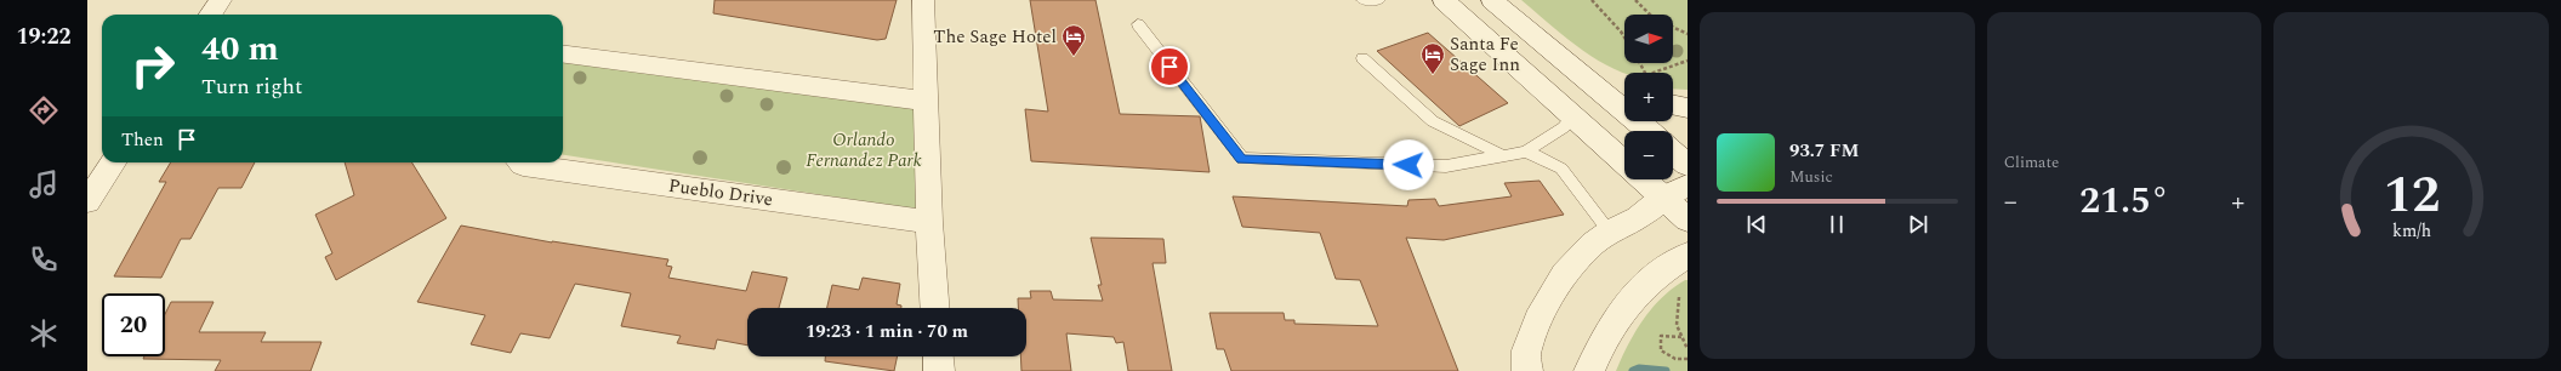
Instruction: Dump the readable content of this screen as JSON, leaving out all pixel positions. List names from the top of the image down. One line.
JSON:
{"streets":{"street":["Pueblo Drive"]},"parks":["Orlando Fernandez Park"],"places":{"hotel":["The Sage Hotel","Santa Fe Sage Inn"]},"north":"right","page":{"tabs":"19:22","tile":"Climate","map_buttons":["+","−"],"turn":["40 m","Turn right"],"then":"Then","song":["93.7 FM","Music"],"heat":["−","21.5°","+"],"limit":"20","trip":"19:23 · 1 min · 70 m","gauge":["12","km/h"]}}
